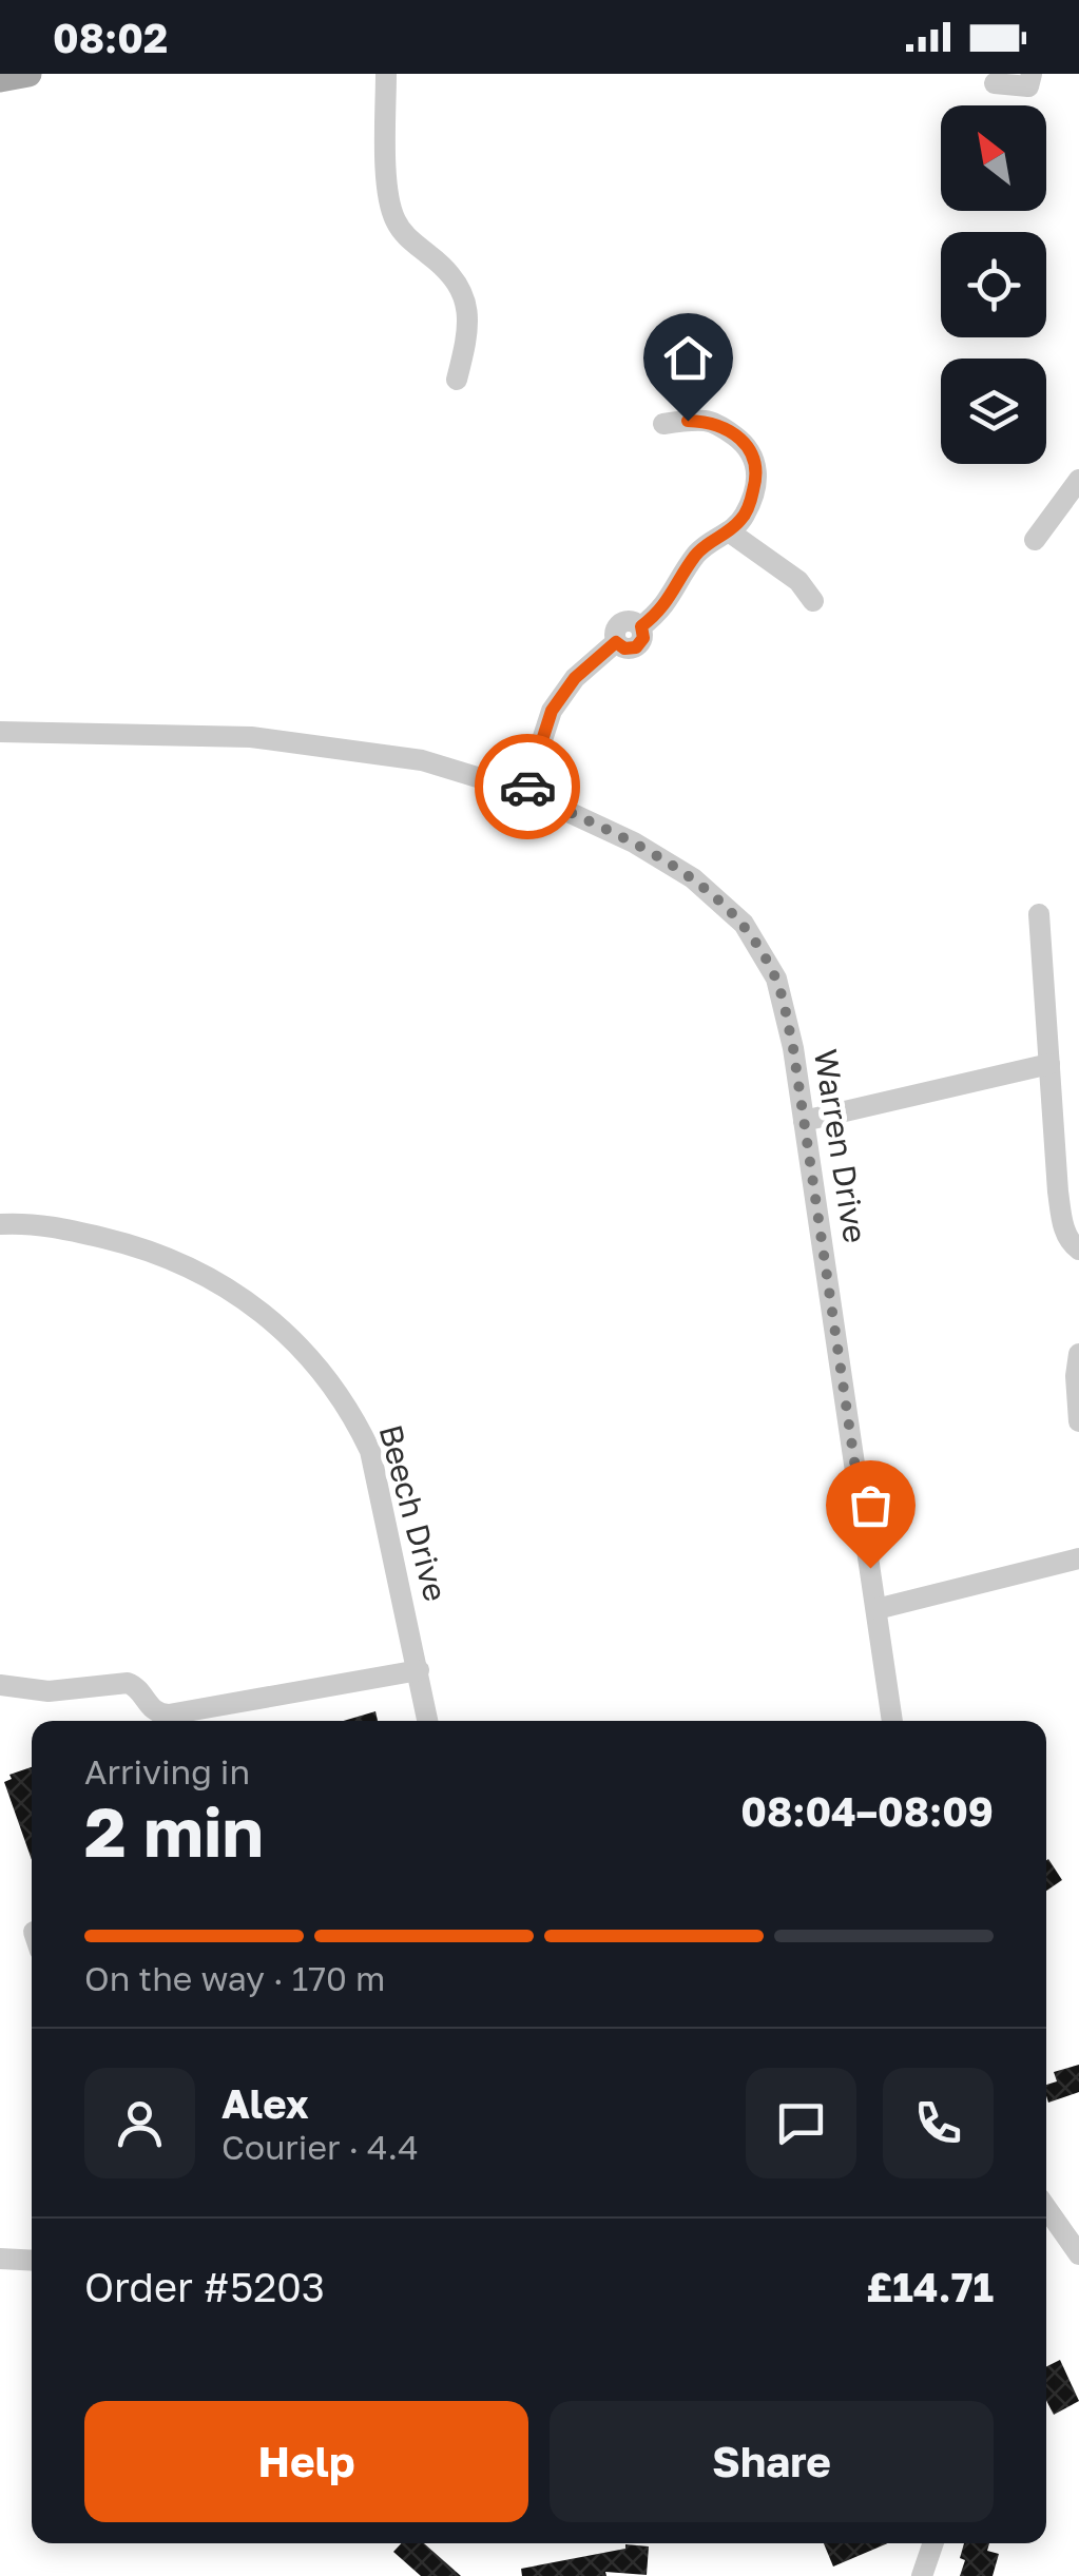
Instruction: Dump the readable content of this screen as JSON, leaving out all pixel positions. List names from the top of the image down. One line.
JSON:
{"streets":{"street":["Warren Drive","Beech Drive"]},"north":"top left","page":{"status":"08:02","heading":["2 min","Arriving in","08:04–08:09"],"panel":["Alex","Courier · 4.4","Order #5203","£14.71"],"bar":"On the way · 170 m","buttons":["Help","Share"]}}
